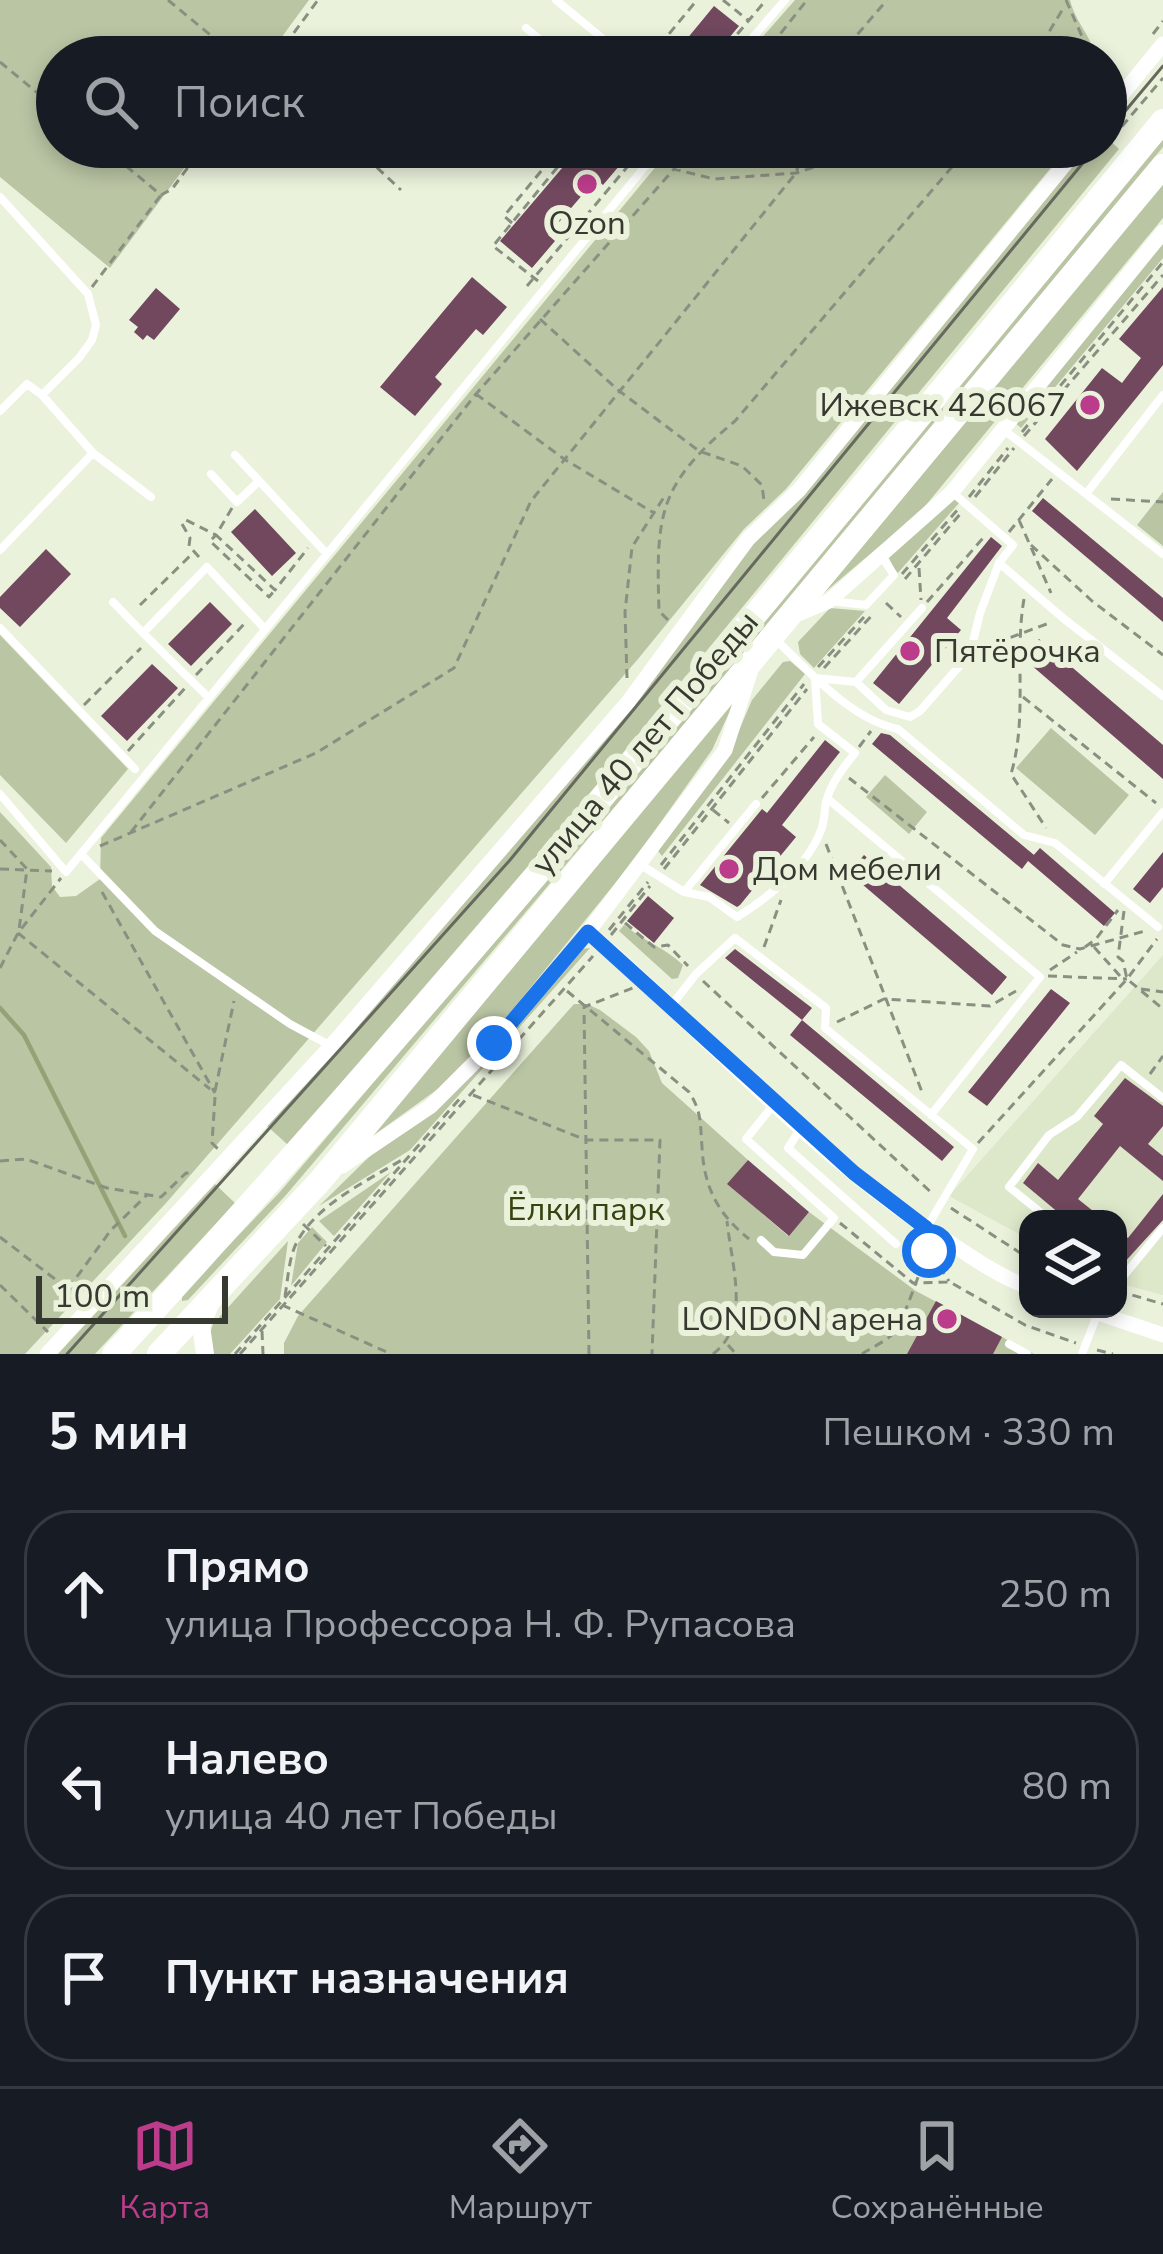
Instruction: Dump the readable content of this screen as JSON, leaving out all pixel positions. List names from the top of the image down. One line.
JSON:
{"streets":{"main road":["улица 40 лет Победы"]},"parks":["Ёлки парк"],"places":["Ozon","Ижевск 426067","Пятёрочка","Дом мебели","LONDON арена"],"scale_bar":"100 m","page":{"search":"Поиск","scale":"100 m","heading":["5 мин","Пешком · 330 m"],"list":[["Прямо","улица Профессора Н. Ф. Рупасова","250 m"],["Налево","улица 40 лет Победы","80 m"],"Пункт назначения"],"nav":["Карта","Маршрут","Сохранённые"]}}
